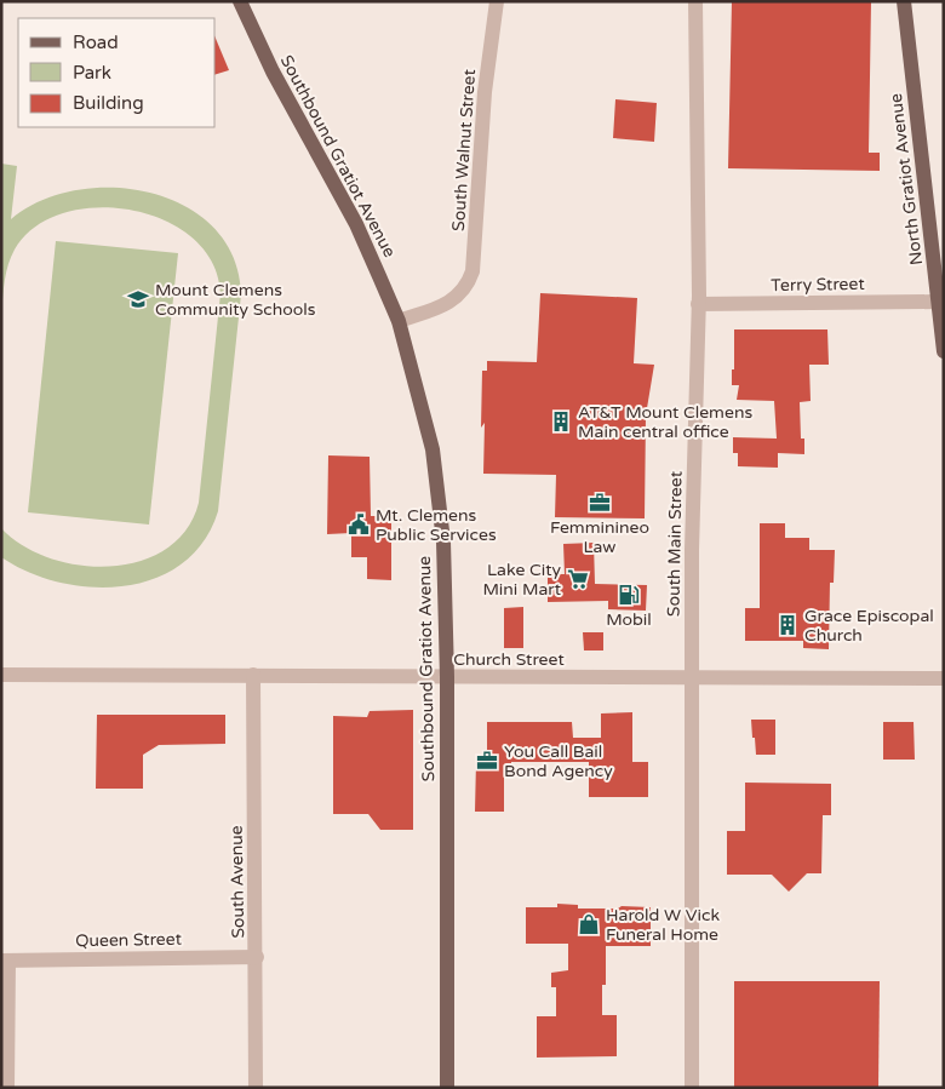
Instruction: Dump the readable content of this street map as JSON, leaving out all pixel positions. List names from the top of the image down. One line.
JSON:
{"streets":{"main road":["Southbound Gratiot Avenue","North Gratiot Avenue"],"street":["South Walnut Street","Terry Street","South Main Street","Church Street","South Avenue","Queen Street"]},"crossings":[["South Walnut Street","Southbound Gratiot Avenue"],["Southbound Gratiot Avenue","Church Street"],["North Gratiot Avenue","Terry Street"],["Terry Street","South Main Street"],["South Main Street","Church Street"],["Church Street","South Avenue"],["South Avenue","Queen Street"]],"places":{"school or university":["Mount Clemens Community Schools"],"building":["AT&T Mount Clemens Main central office","Grace Episcopal Church"],"office":["Femminineo Law","You Call Bail Bond Agency"],"public building":["Mt. Clemens Public Services"],"supermarket":["Lake City Mini Mart"],"fuel station":["Mobil"],"shop":["Harold W Vick Funeral Home"]},"legend":["Road","Park","Building"]}
